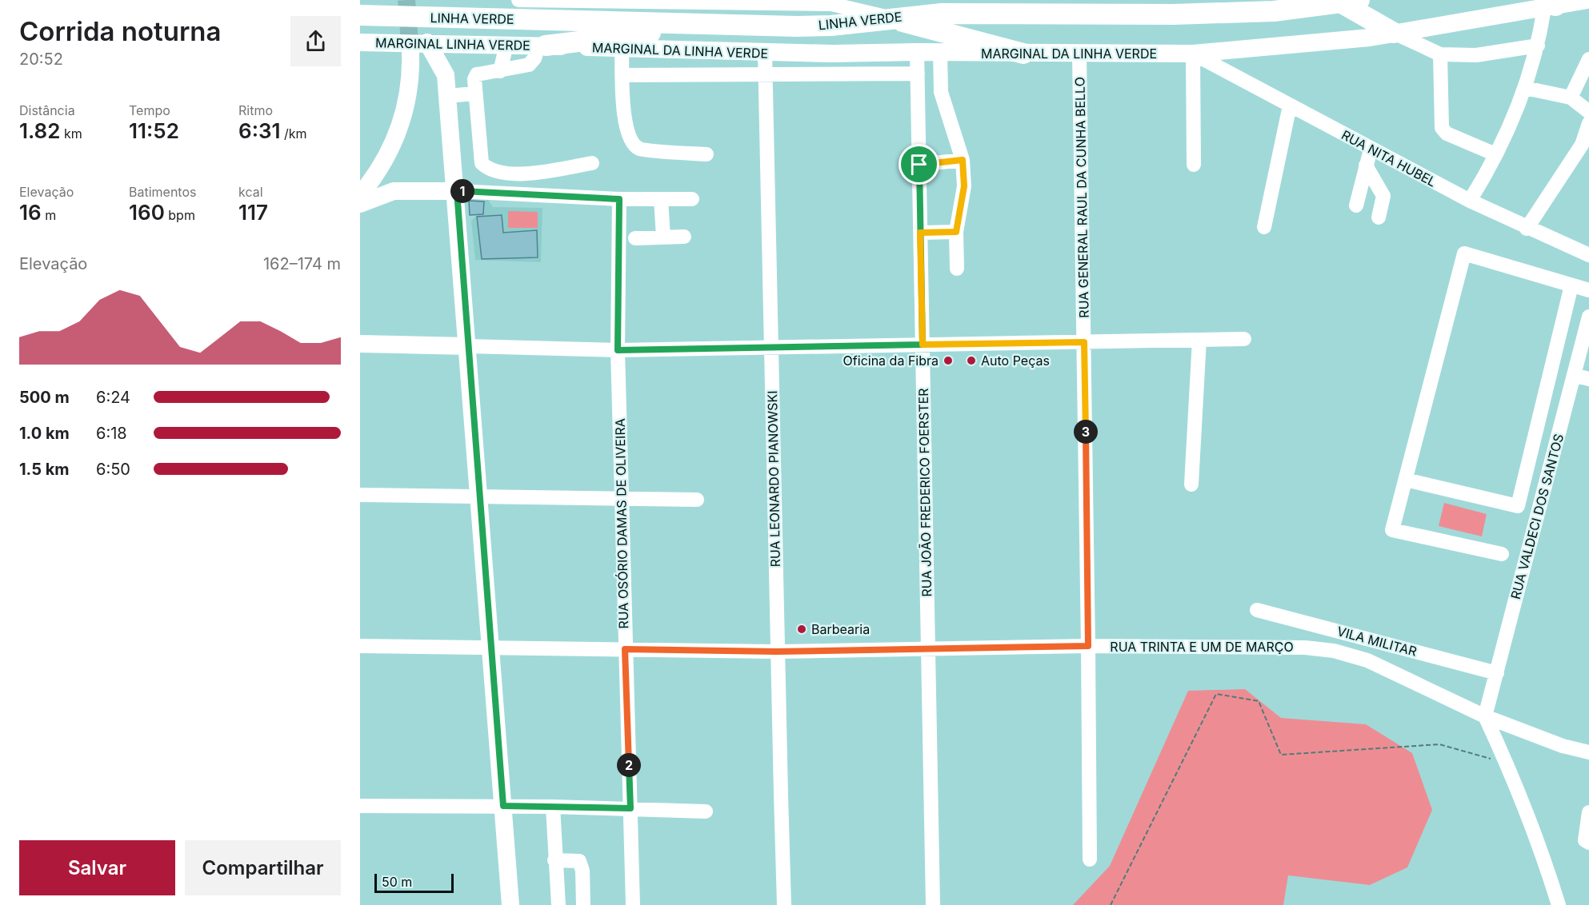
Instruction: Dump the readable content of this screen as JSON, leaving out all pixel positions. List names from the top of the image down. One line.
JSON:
{"streets":{"highway":["LINHA VERDE"],"main road":["MARGINAL LINHA VERDE","MARGINAL DA LINHA VERDE"],"street":["RUA NITA HUBEL","RUA GENERAL RAUL DA CUNHA BELLO","RUA LEONARDO PIANOWSKI","RUA JOÃO FREDERICO FOERSTER","RUA VALDECI DOS SANTOS","RUA OSÓRIO DAMAS DE OLIVEIRA","VILA MILITAR","RUA TRINTA E UM DE MARÇO"]},"crossings":[["MARGINAL LINHA VERDE","MARGINAL DA LINHA VERDE"],["MARGINAL DA LINHA VERDE","RUA NITA HUBEL"],["MARGINAL DA LINHA VERDE","RUA GENERAL RAUL DA CUNHA BELLO"],["MARGINAL DA LINHA VERDE","RUA LEONARDO PIANOWSKI"],["MARGINAL DA LINHA VERDE","RUA JOÃO FREDERICO FOERSTER"],["RUA GENERAL RAUL DA CUNHA BELLO","RUA TRINTA E UM DE MARÇO"],["RUA LEONARDO PIANOWSKI","RUA TRINTA E UM DE MARÇO"],["RUA JOÃO FREDERICO FOERSTER","RUA TRINTA E UM DE MARÇO"],["RUA VALDECI DOS SANTOS","VILA MILITAR"],["RUA VALDECI DOS SANTOS","RUA TRINTA E UM DE MARÇO"],["RUA OSÓRIO DAMAS DE OLIVEIRA","RUA TRINTA E UM DE MARÇO"]],"places":["Oficina da Fibra","Auto Peças","Barbearia"],"scale_bar":"50 m","page":{"heading":["Corrida noturna","20:52"],"stats":[["Distância","1.82 km"],["Tempo","11:52"],["Ritmo","6:31 /km"],["Elevação","16 m"],["Batimentos","160 bpm"],["kcal","117"]],"pins":["1","3","2"],"chart":["Elevação","162–174 m"],"list":[{"name":"500 m","note":"6:24"},{"name":"1.0 km","note":"6:18"},{"name":"1.5 km","note":"6:50"}],"buttons":["Salvar","Compartilhar"],"scale":"50 m"}}
